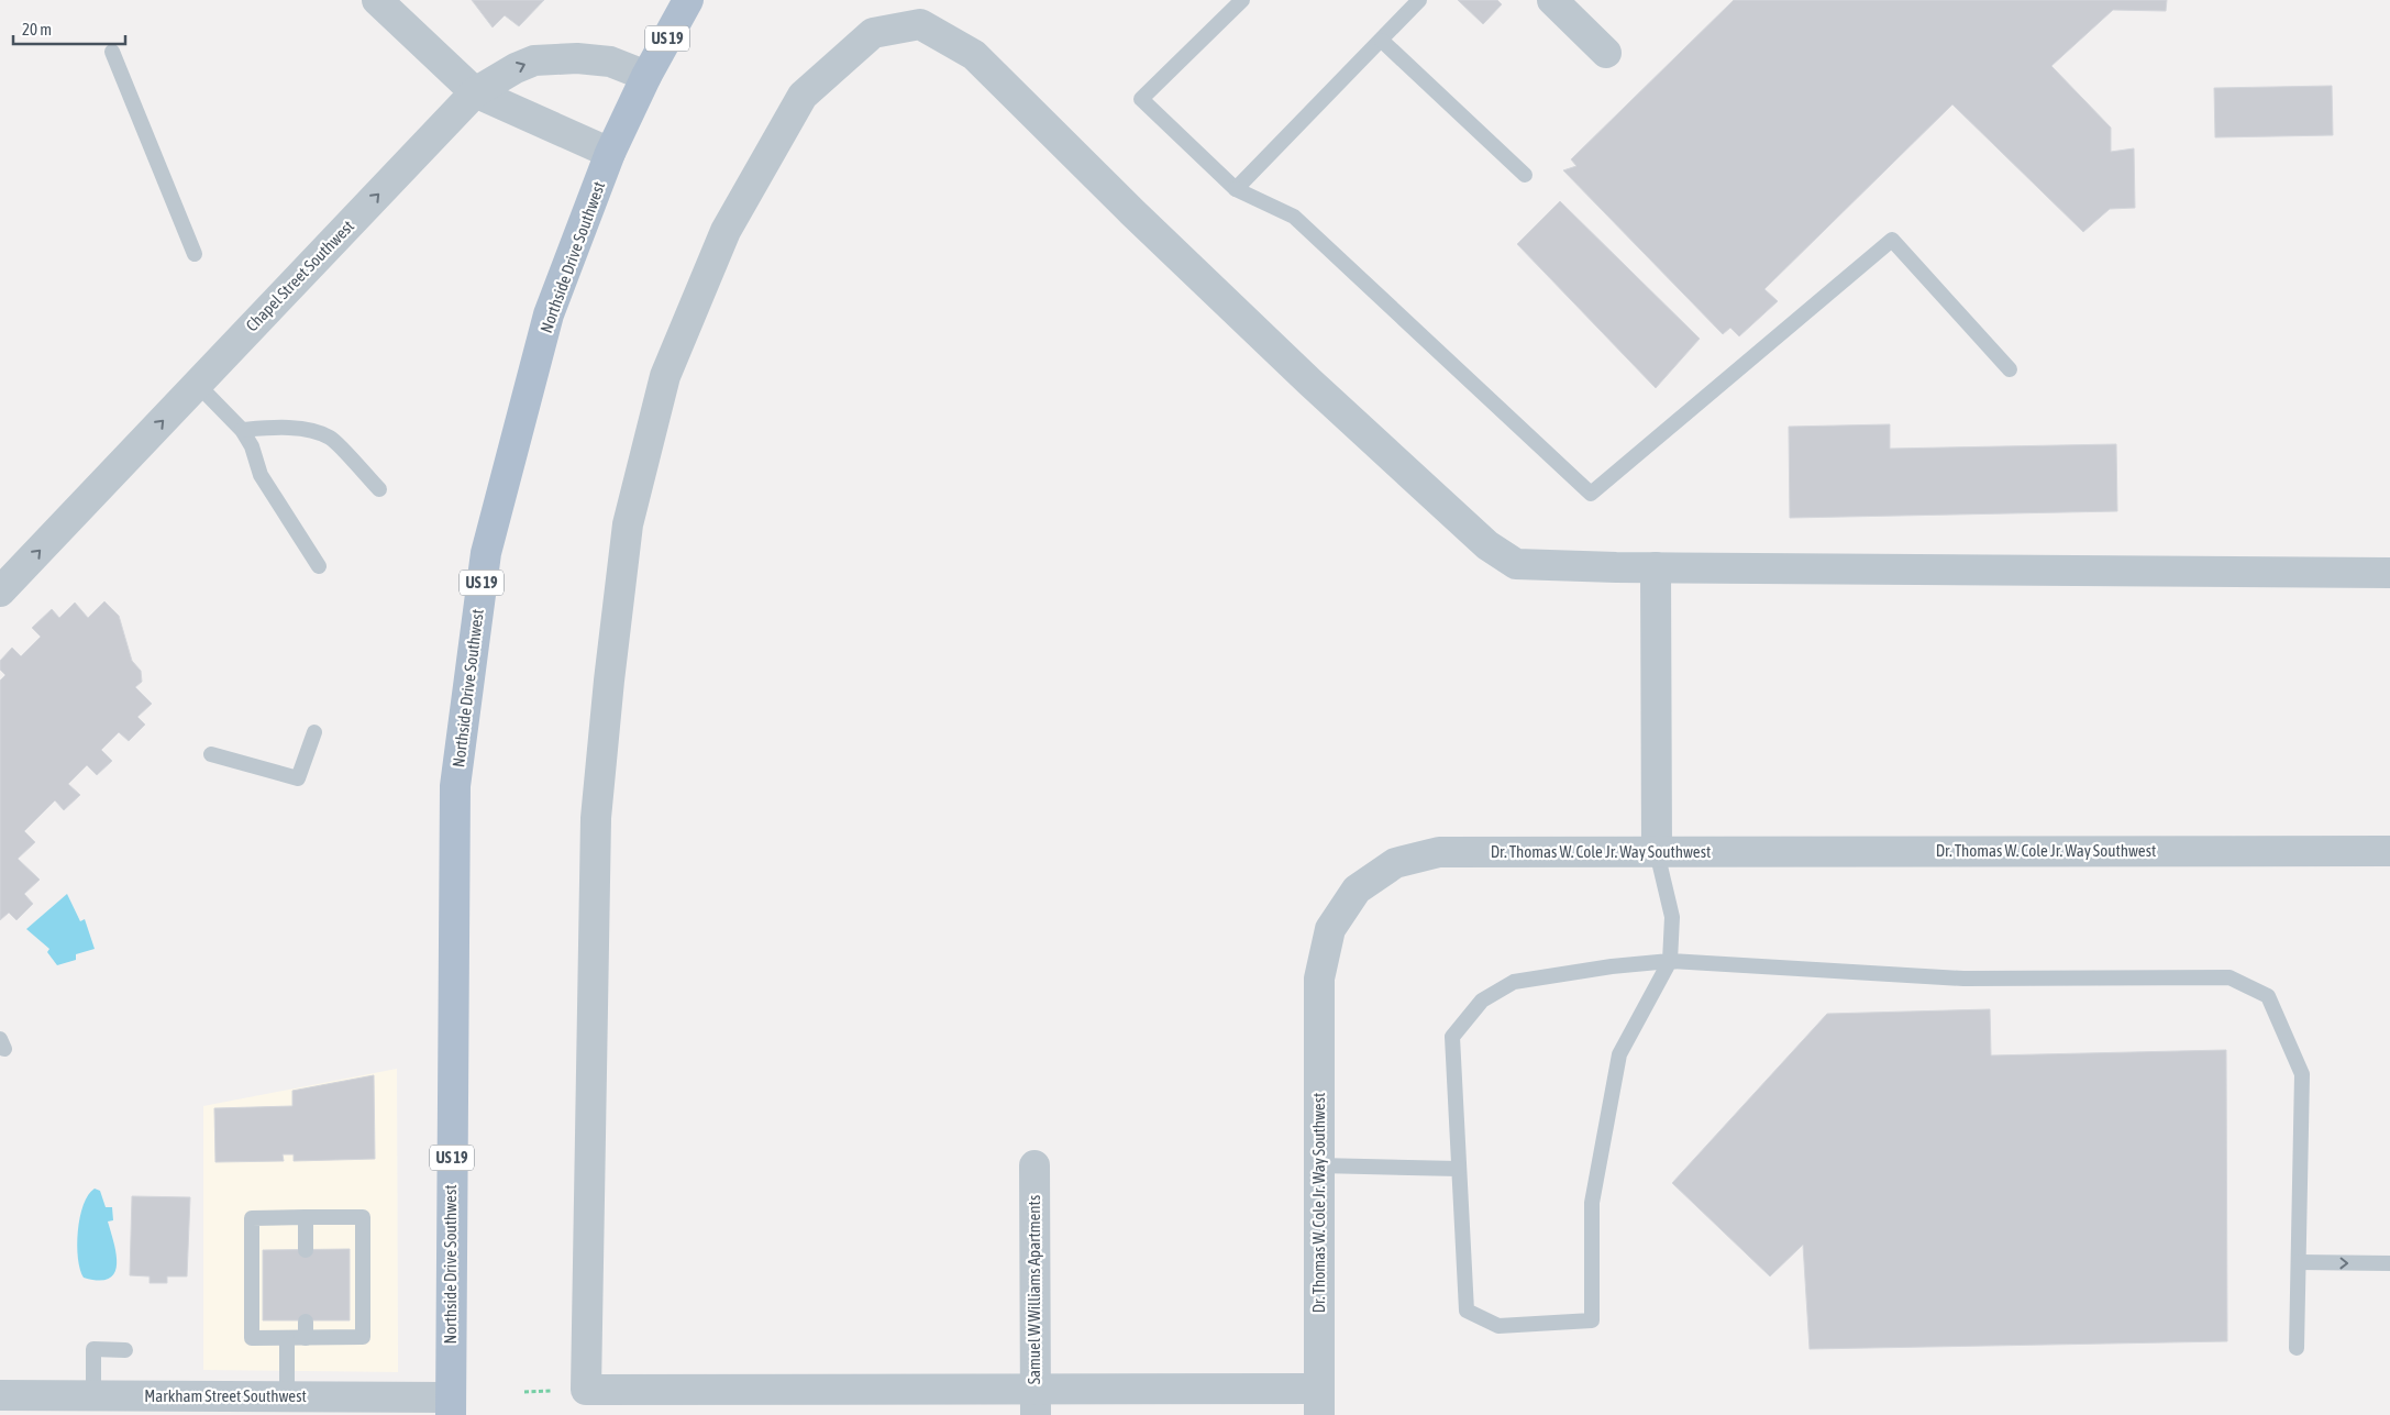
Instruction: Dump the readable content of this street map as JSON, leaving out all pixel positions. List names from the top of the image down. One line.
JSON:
{"streets":{"main road":["US 19","Northside Drive Southwest"],"street":["Chapel Street Southwest","Dr. Thomas W. Cole Jr. Way Southwest","Samuel W Williams Apartments","Markham Street Southwest"]},"crossings":[["Northside Drive Southwest","Chapel Street Southwest"],["Northside Drive Southwest","Markham Street Southwest"]],"one_way":["Chapel Street Southwest"],"scale_bar":"20 m"}
